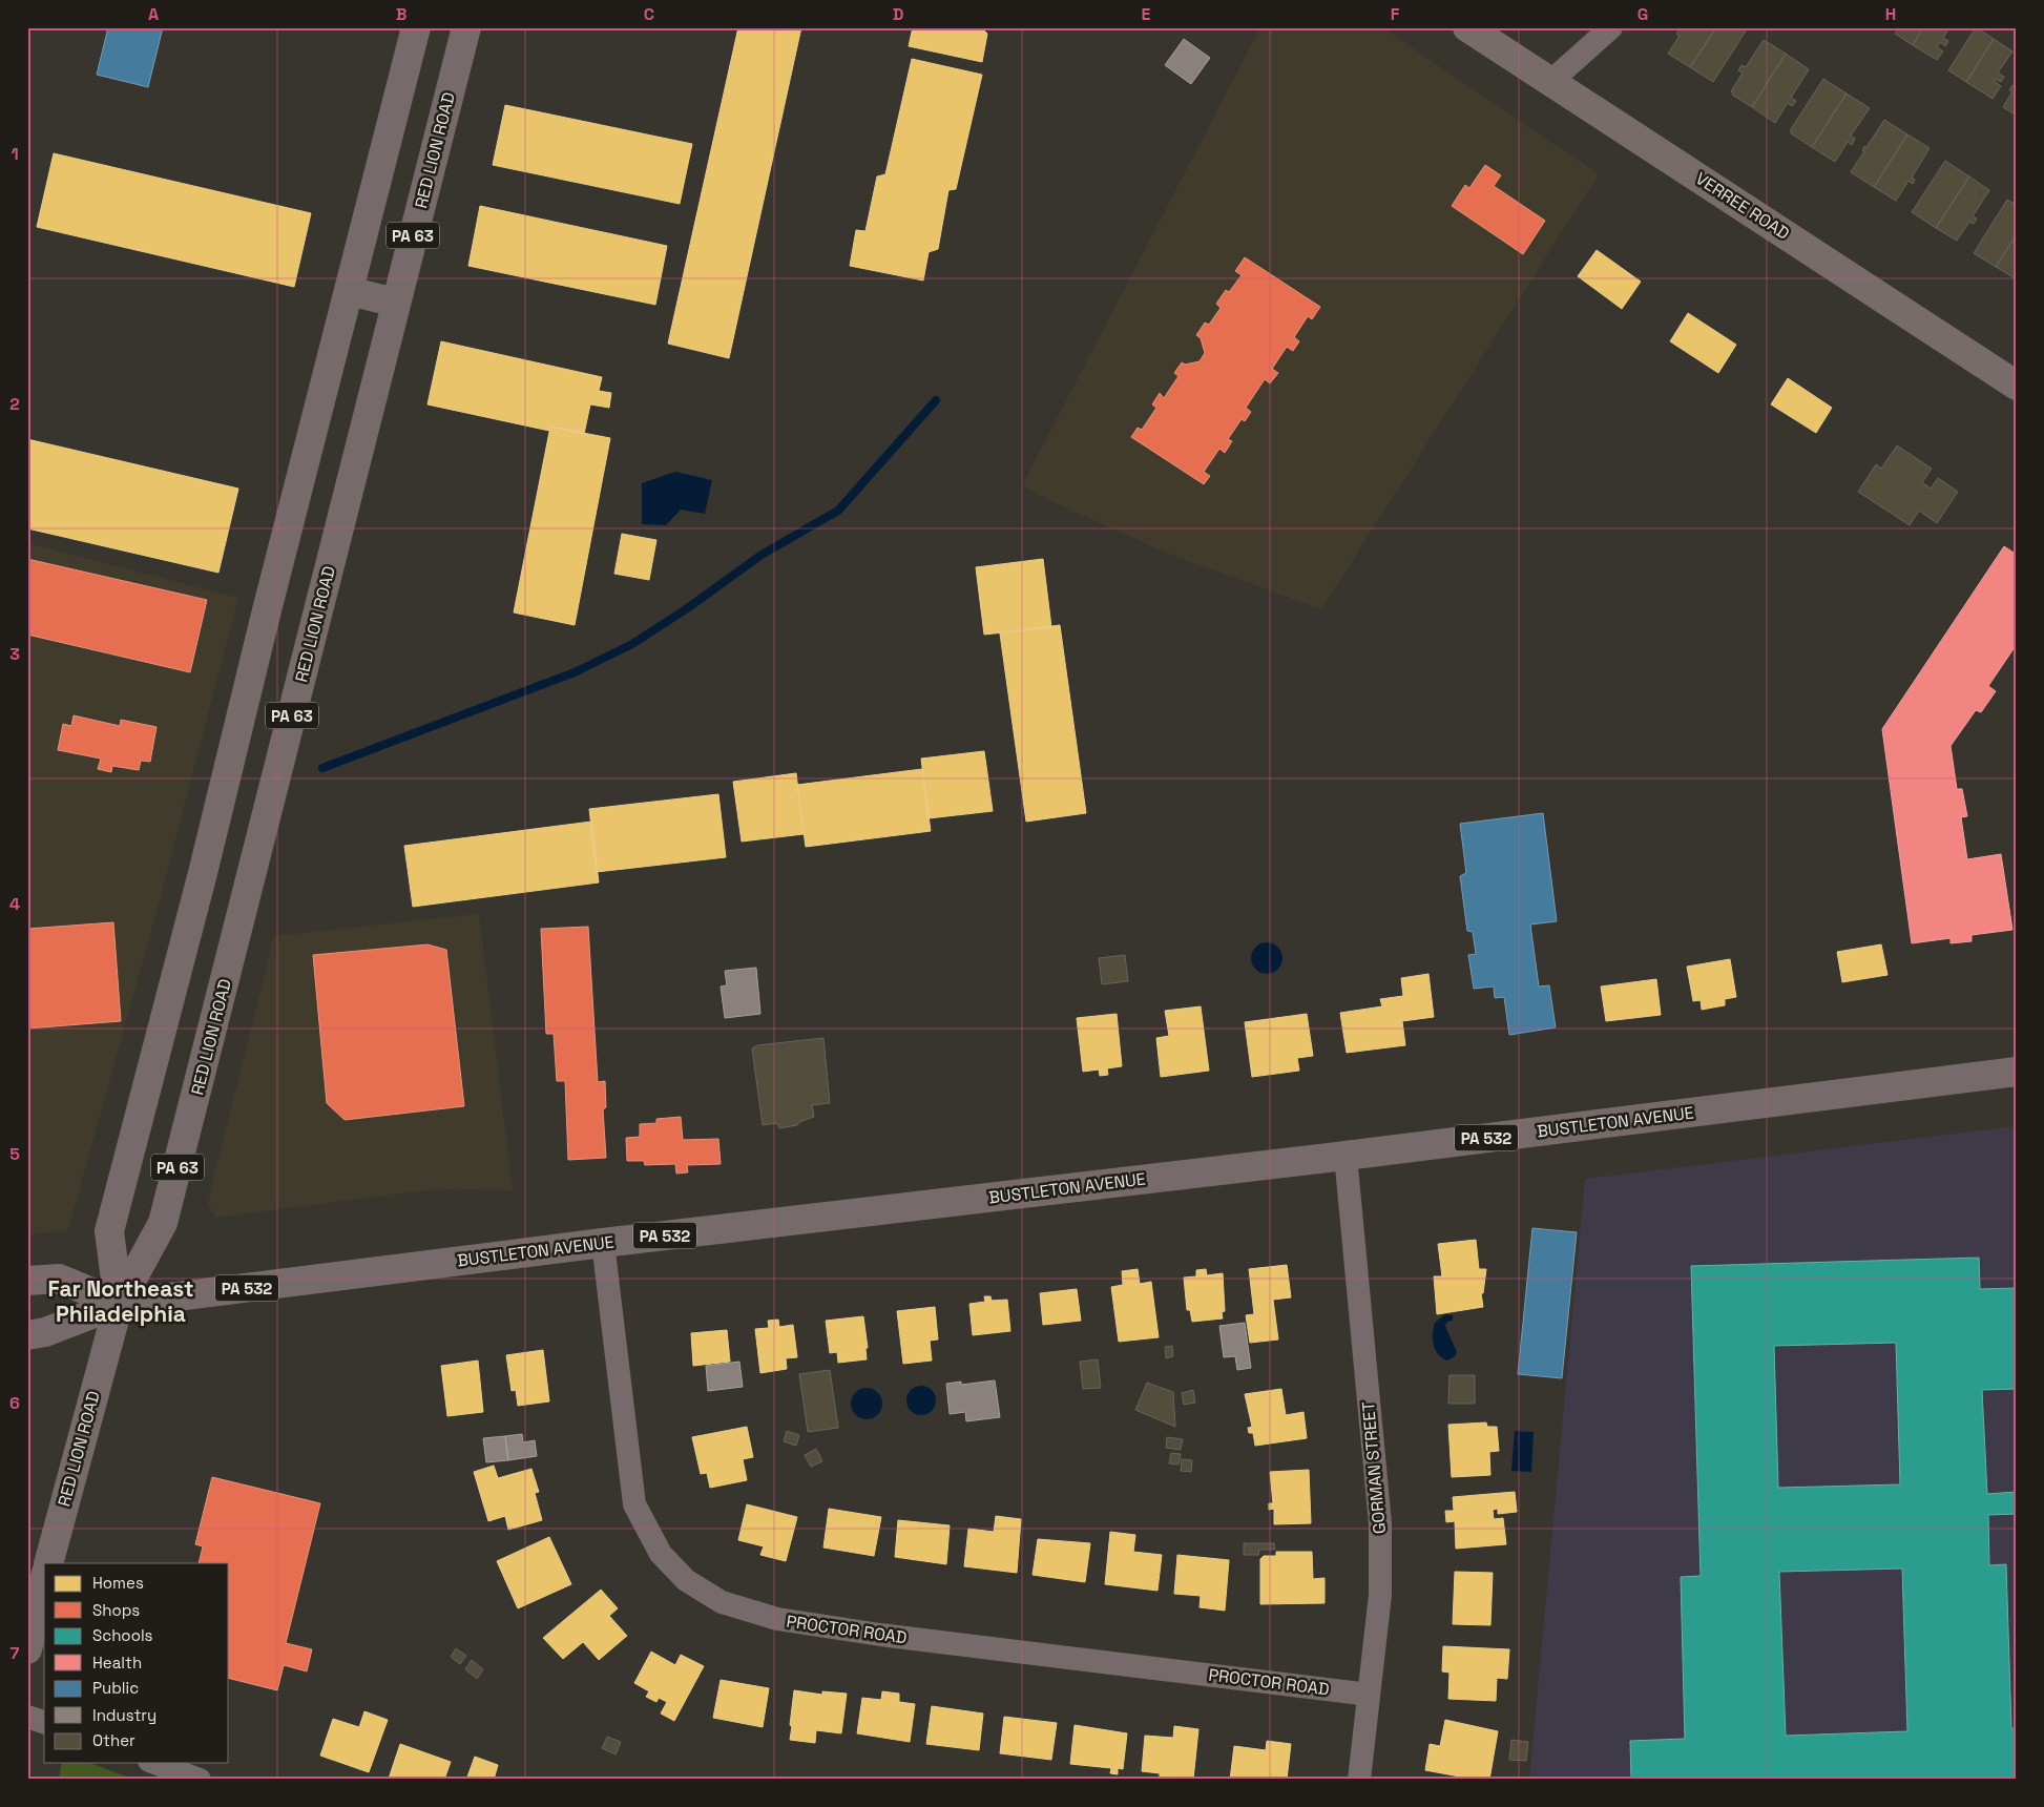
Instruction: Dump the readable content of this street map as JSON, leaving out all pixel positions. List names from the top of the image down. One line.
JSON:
{"streets":{"main road":["RED LION ROAD","VERREE ROAD","PA 63","BUSTLETON AVENUE","PA 532"],"street":["GORMAN STREET","PROCTOR ROAD"]},"crossings":[["RED LION ROAD","BUSTLETON AVENUE"],["BUSTLETON AVENUE","GORMAN STREET"],["BUSTLETON AVENUE","PROCTOR ROAD"],["GORMAN STREET","PROCTOR ROAD"]],"districts":["Far Northeast Philadelphia"],"legend":["Homes","Shops","Schools","Health","Public","Industry","Other"],"grid":{"columns":["A","B","C","D","E","F","G","H"],"rows":["1","2","3","4","5","6","7"]}}
